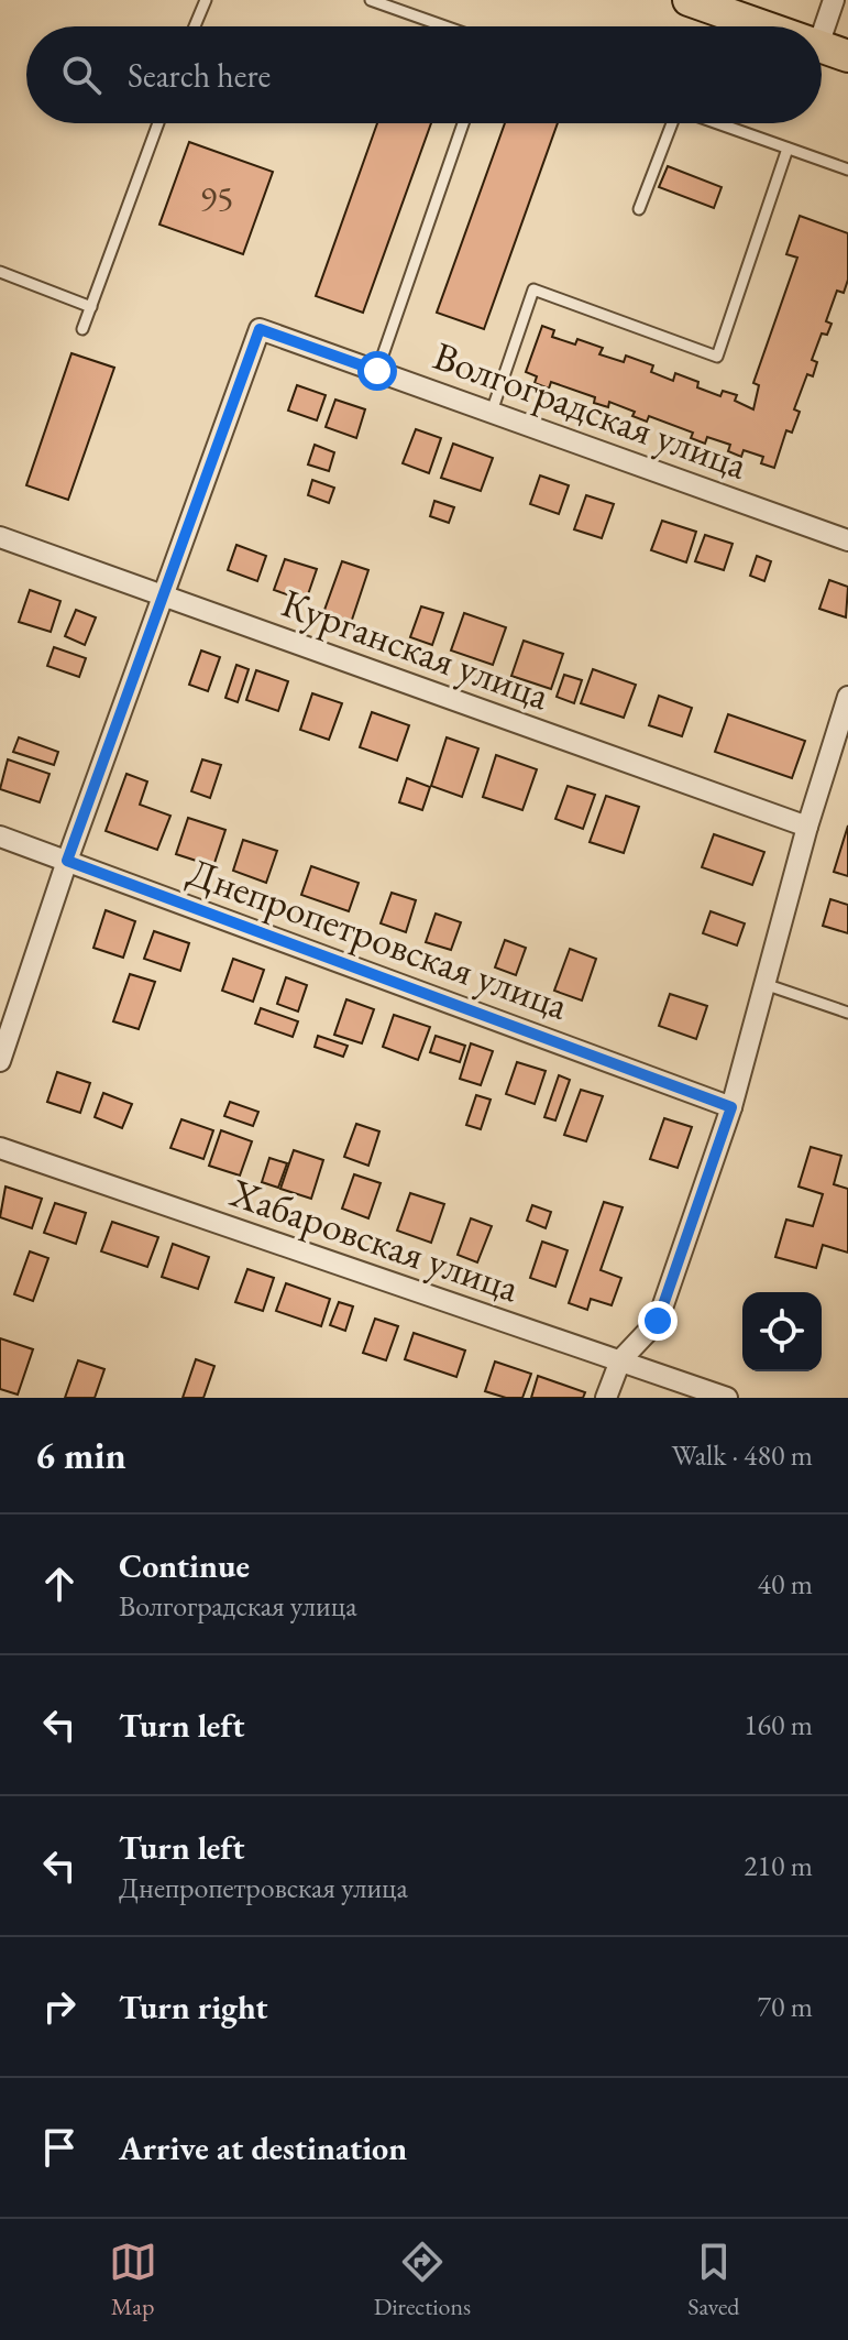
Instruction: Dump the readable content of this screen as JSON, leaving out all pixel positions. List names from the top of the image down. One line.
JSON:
{"streets":{"street":["Волгоградская улица","Курганская улица","Днепропетровская улица","Хабаровская улица"]},"crossings":[["Волгоградская улица","Курганская улица"]],"house_numbers":["95"],"page":{"search":"Search here","heading":["6 min","Walk · 480 m"],"list":[["Continue","Волгоградская улица","40 m"],["Turn left","160 m"],["Turn left","Днепропетровская улица","210 m"],["Turn right","70 m"],"Arrive at destination"],"nav":["Map","Directions","Saved"]}}
